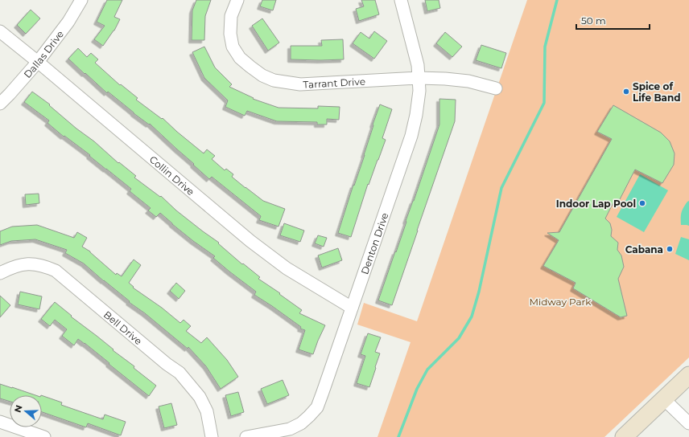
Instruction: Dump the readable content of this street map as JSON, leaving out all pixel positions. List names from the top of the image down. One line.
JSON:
{"streets":{"street":["Dallas Drive","Tarrant Drive","Collin Drive","Denton Drive","Bell Drive"]},"crossings":[["Dallas Drive","Collin Drive"],["Tarrant Drive","Denton Drive"],["Collin Drive","Denton Drive"]],"parks":["Midway Park"],"places":["Spice of Life Band","Indoor Lap Pool","Cabana"],"scale_bar":"50 m","north":"left"}
